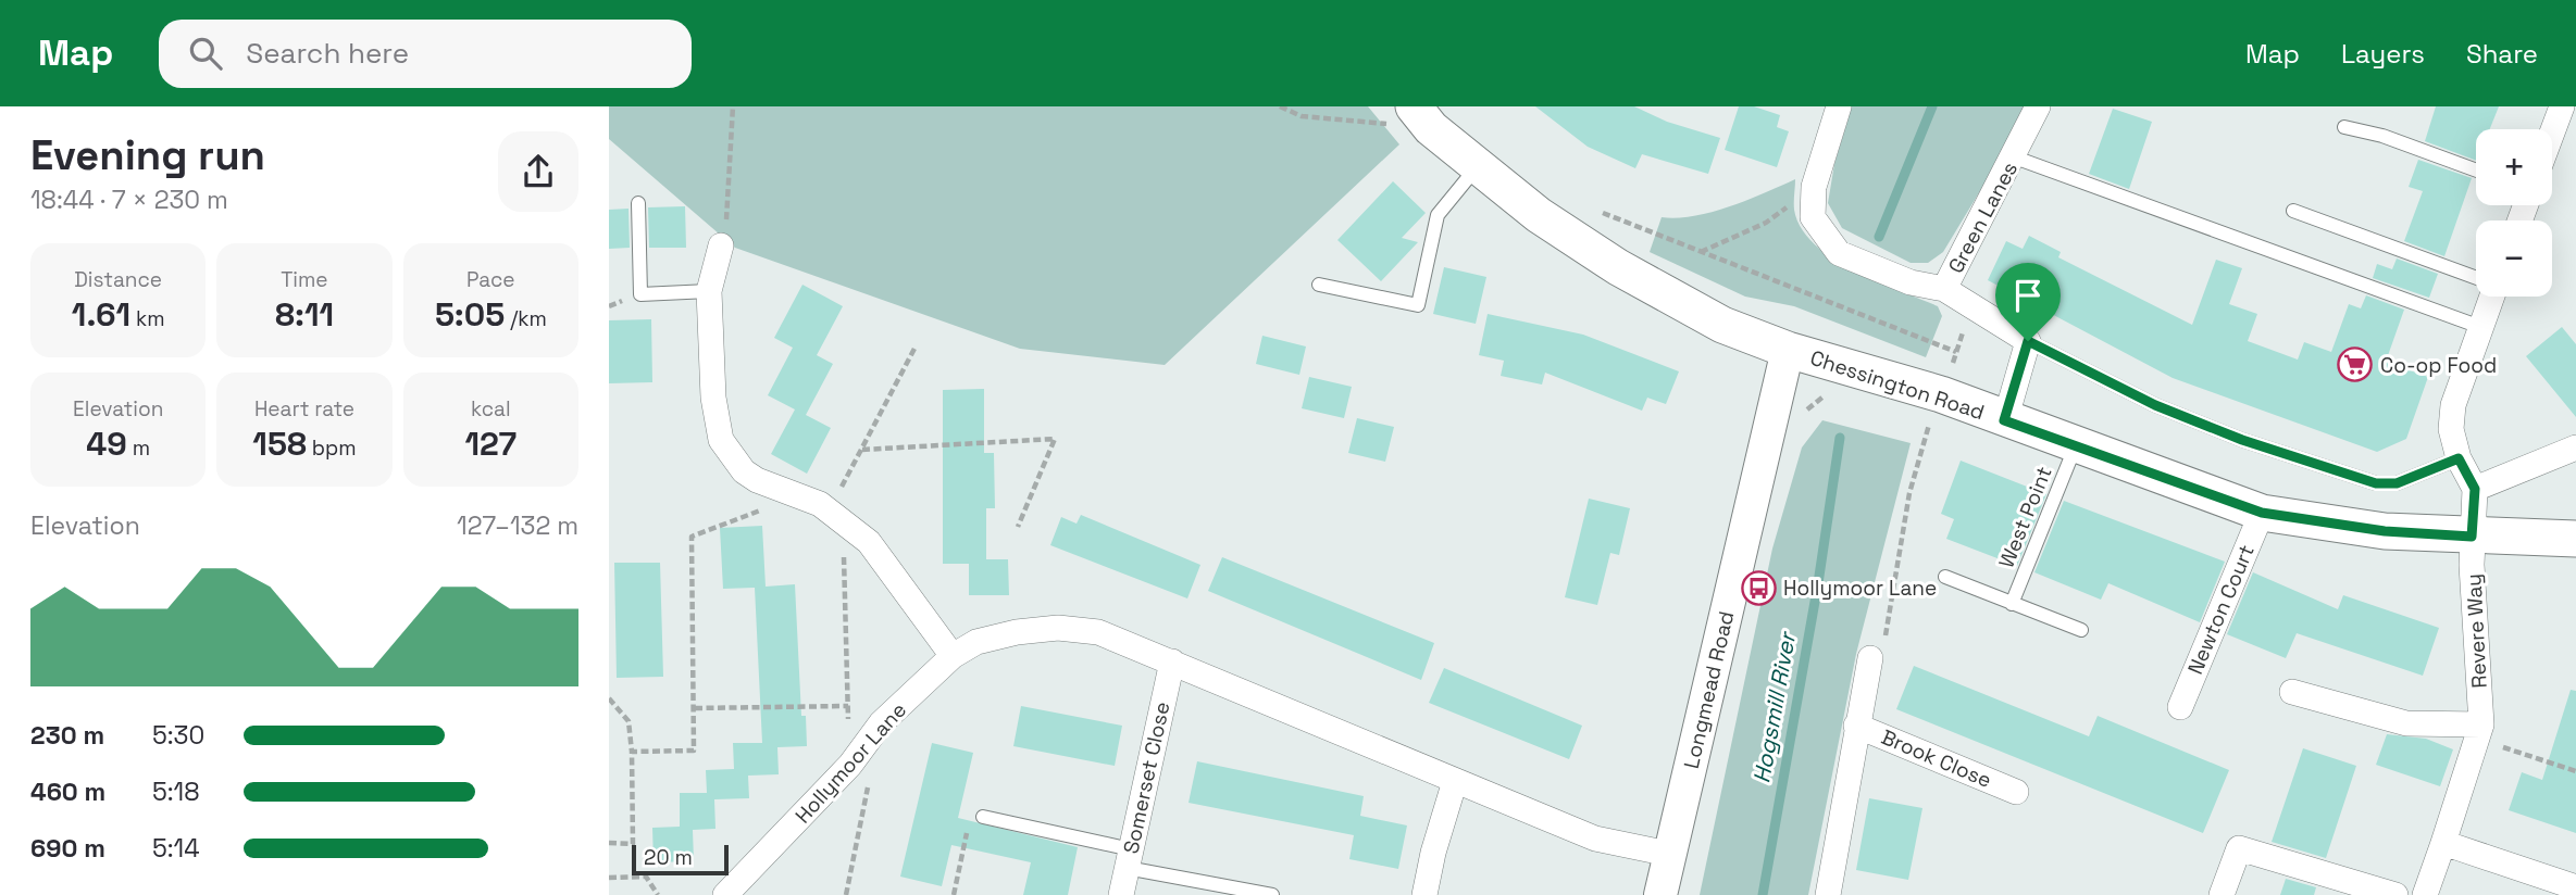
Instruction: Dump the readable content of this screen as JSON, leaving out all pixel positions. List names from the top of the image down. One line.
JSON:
{"streets":{"main road":["Chessington Road"],"street":["Green Lanes","Newton Court","Revere Way","Longmead Road","Brook Close","Hollymoor Lane","Somerset Close"],"lane":["West Point"]},"crossings":[["Chessington Road","West Point"],["Chessington Road","Newton Court"],["Chessington Road","Revere Way"],["Chessington Road","Longmead Road"],["Longmead Road","Hollymoor Lane"],["Hollymoor Lane","Somerset Close"]],"water":["Hogsmill River"],"places":{"supermarket":["Co-op Food"],"bus stop":["Hollymoor Lane"]},"scale_bar":"20 m","page":{"header":"Map","search":"Search here","nav":["Map","Layers","Share"],"heading":["Evening run","18:44 · 7 × 230 m"],"map_buttons":["+","−"],"stats":[["Distance","1.61 km"],["Time","8:11"],["Pace","5:05 /km"],["Elevation","49 m"],["Heart rate","158 bpm"],["kcal","127"]],"chart":["Elevation","127–132 m"],"list":[{"name":"230 m","note":"5:30"},{"name":"460 m","note":"5:18"},{"name":"690 m","note":"5:14"}],"scale":"20 m"}}
